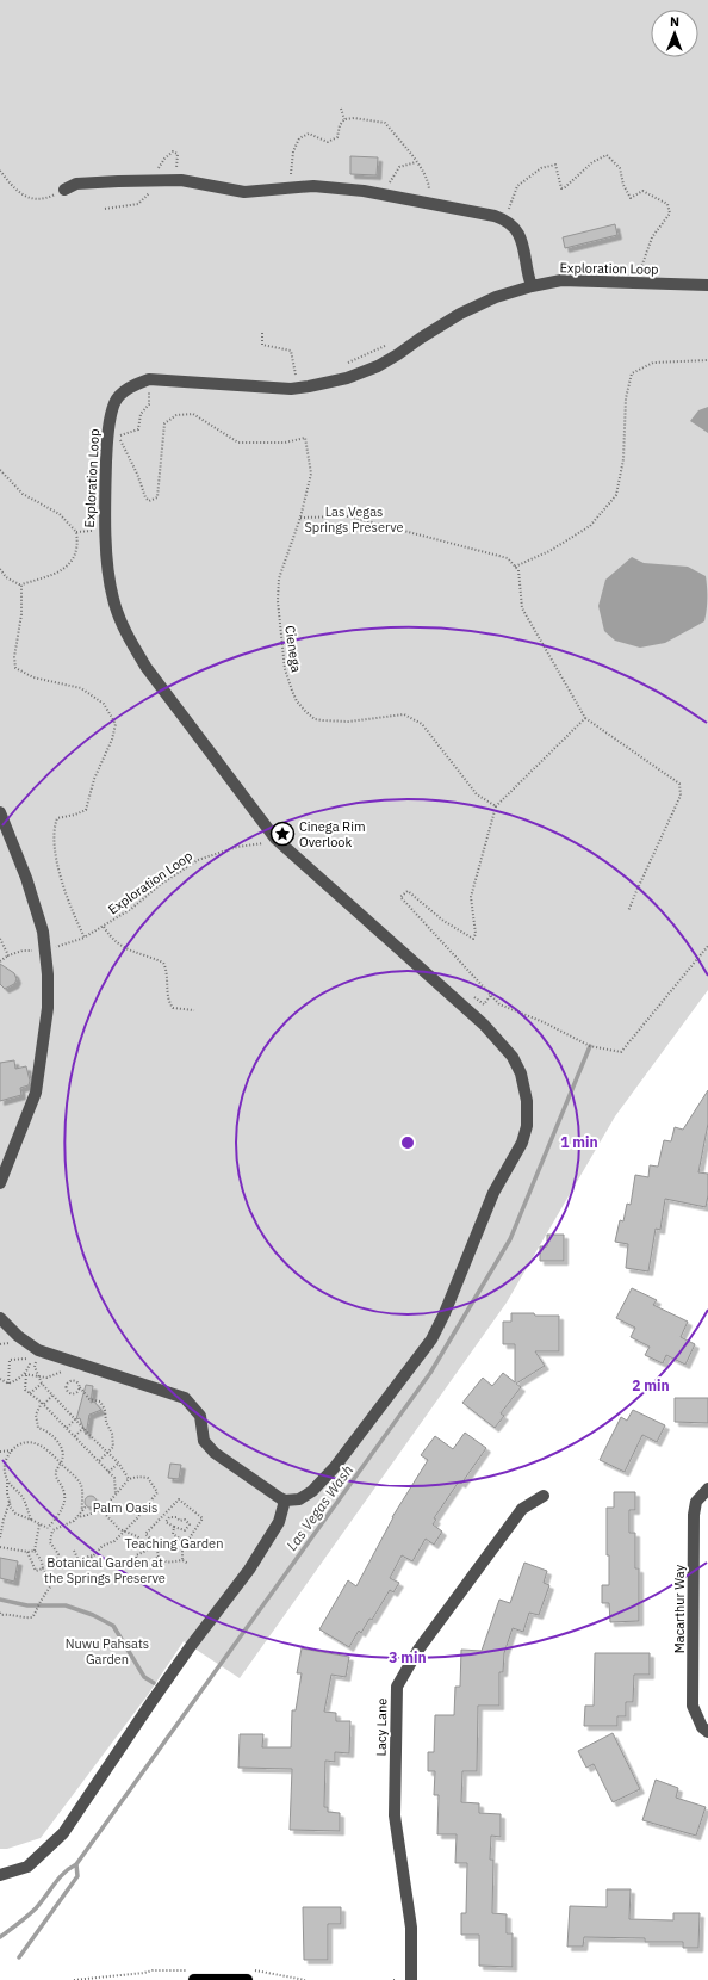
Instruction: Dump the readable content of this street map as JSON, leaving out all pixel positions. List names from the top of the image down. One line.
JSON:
{"streets":{"street":["Macarthur Way","Lacy Lane"],"path":["Exploration Loop","Cienega"]},"water":["Las Vegas Wash"],"parks":["Las Vegas Springs Preserve","Palm Oasis","Teaching Garden","Botanical Garden at the Springs Preserve","Nuwu Pahsats Garden"],"places":{"place":["Cinega Rim Overlook"]},"north":"top","rings":["1 min","2 min","3 min"]}
